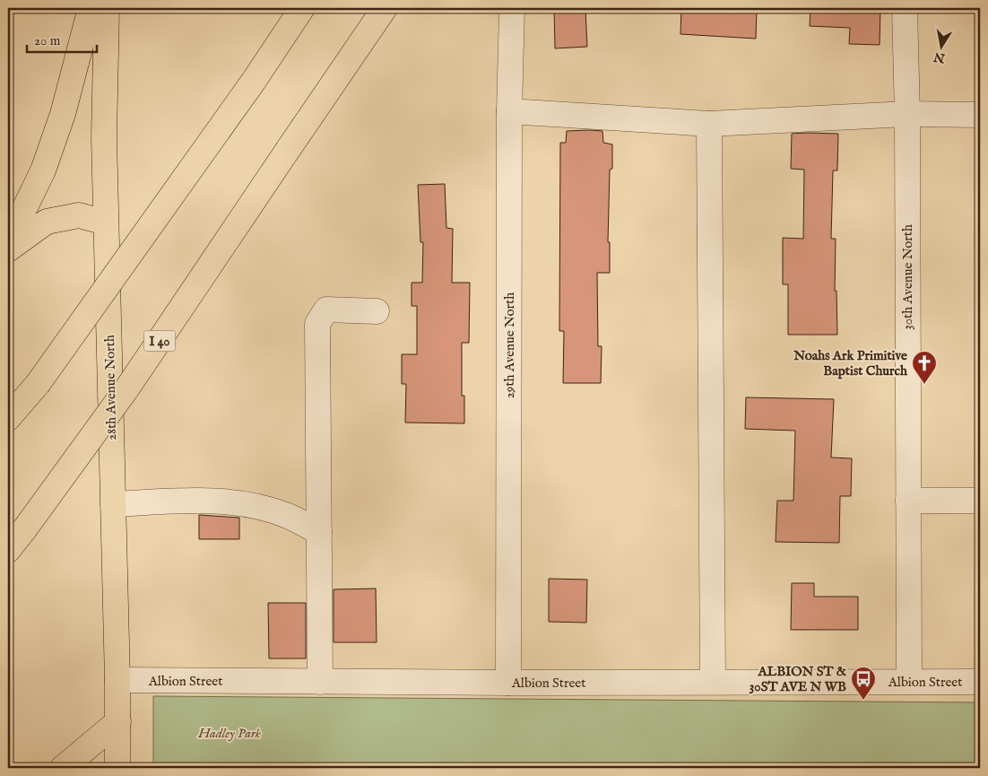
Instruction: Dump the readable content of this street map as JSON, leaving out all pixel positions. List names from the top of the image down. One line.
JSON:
{"streets":{"main road":["I 40","28th Avenue North"],"street":["30th Avenue North","29th Avenue North","Albion Street"]},"crossings":[["30th Avenue North","Albion Street"],["29th Avenue North","Albion Street"],["28th Avenue North","Albion Street"]],"parks":["Hadley Park"],"places":{"church":["Noahs Ark Primitive Baptist Church"],"bus stop":["ALBION ST & 30ST AVE N WB"]},"scale_bar":"20 m","north":"bottom"}
